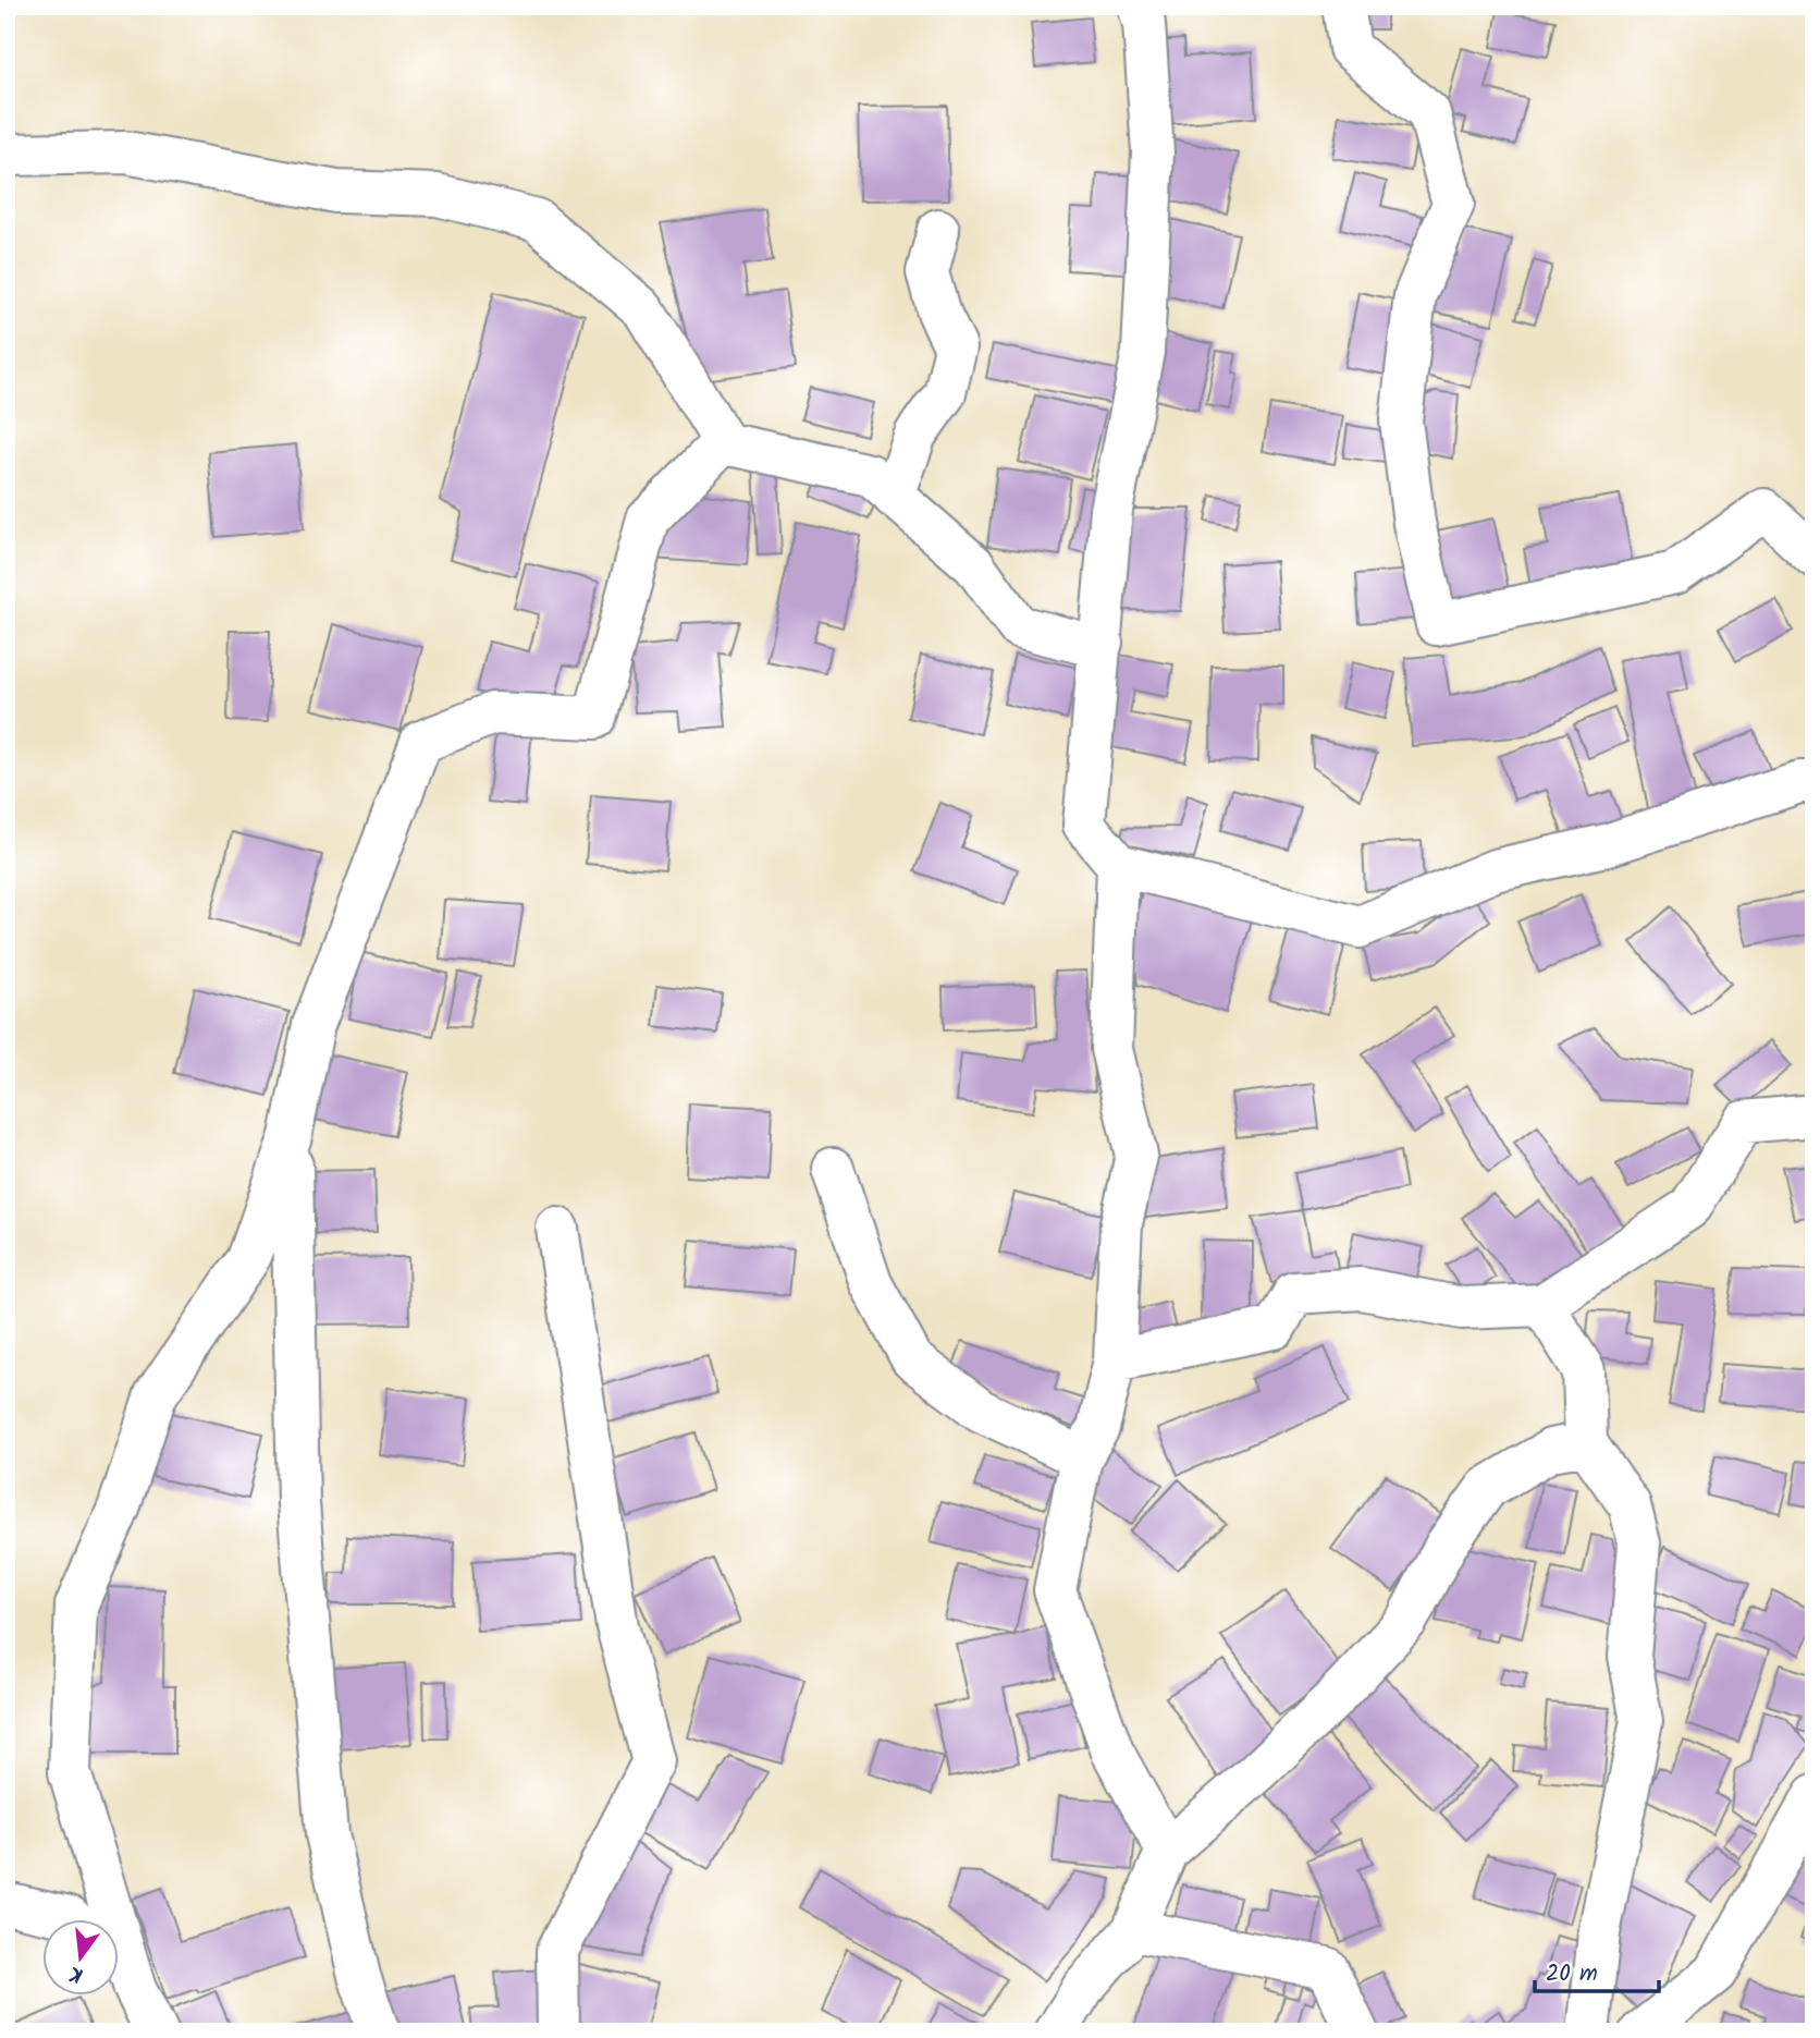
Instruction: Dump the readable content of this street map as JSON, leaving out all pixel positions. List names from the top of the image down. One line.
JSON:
{"scale_bar":"20 m","north":"bottom"}
